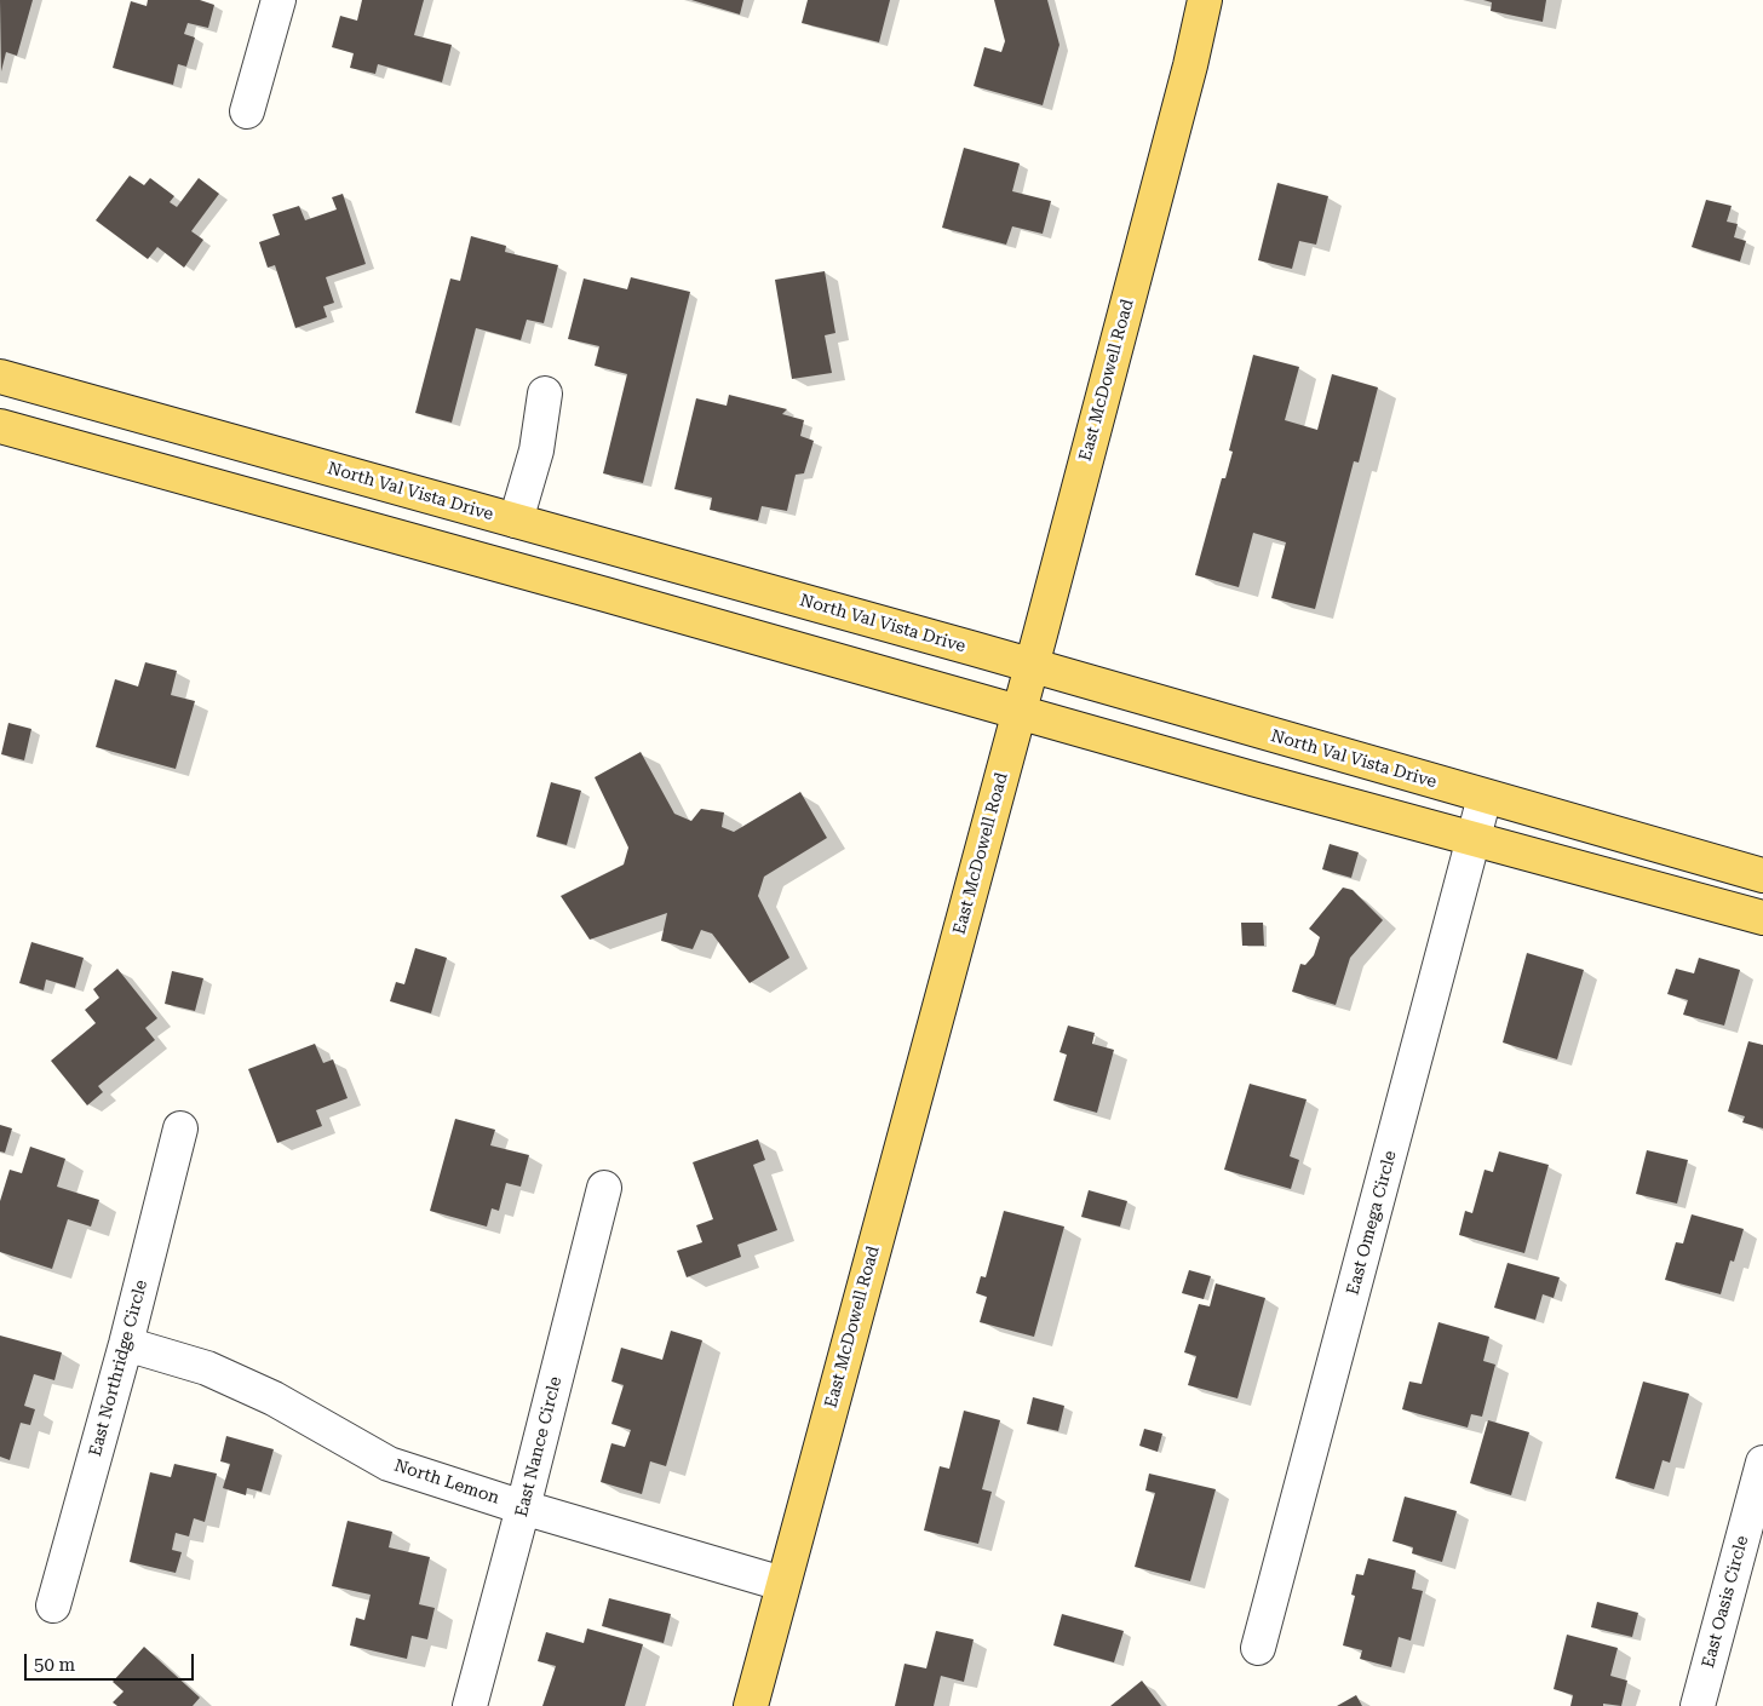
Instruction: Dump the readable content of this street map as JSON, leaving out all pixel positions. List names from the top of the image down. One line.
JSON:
{"streets":{"main road":["East McDowell Road","North Val Vista Drive"],"street":["East Omega Circle","East Northridge Circle","East Nance Circle","North Lemon","East Oasis Circle"]},"crossings":[["East McDowell Road","North Val Vista Drive"],["East McDowell Road","North Lemon"],["North Val Vista Drive","East Omega Circle"],["East Northridge Circle","North Lemon"],["East Nance Circle","North Lemon"]],"scale_bar":"50 m"}
